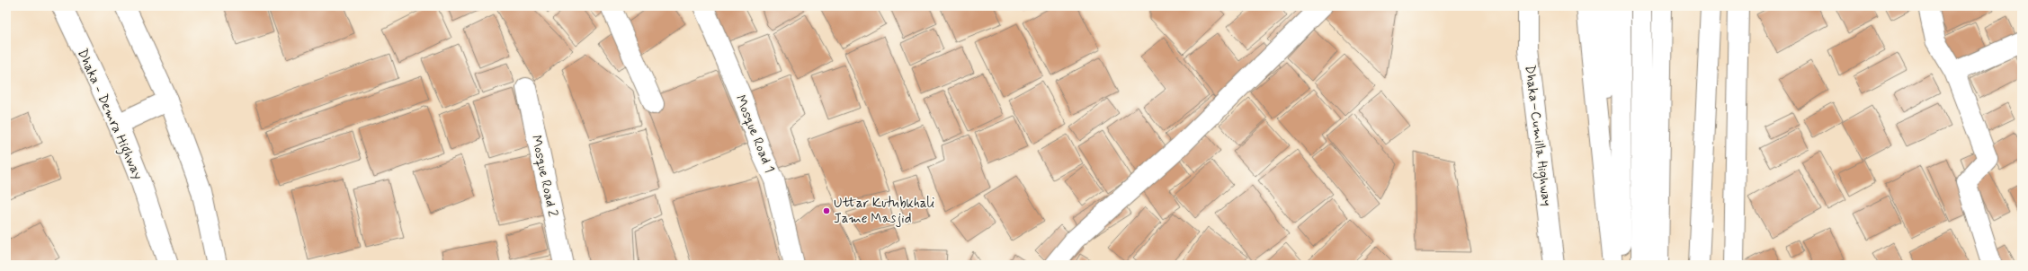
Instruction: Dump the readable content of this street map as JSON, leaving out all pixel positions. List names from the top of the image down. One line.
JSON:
{"streets":{"main road":["Dhaka - Demra Highway","Mosque Road 1","Dhaka–Cumilla Highway","Mosque Road 2"]},"places":["Uttar Kutubkhali Jame Masjid"]}
